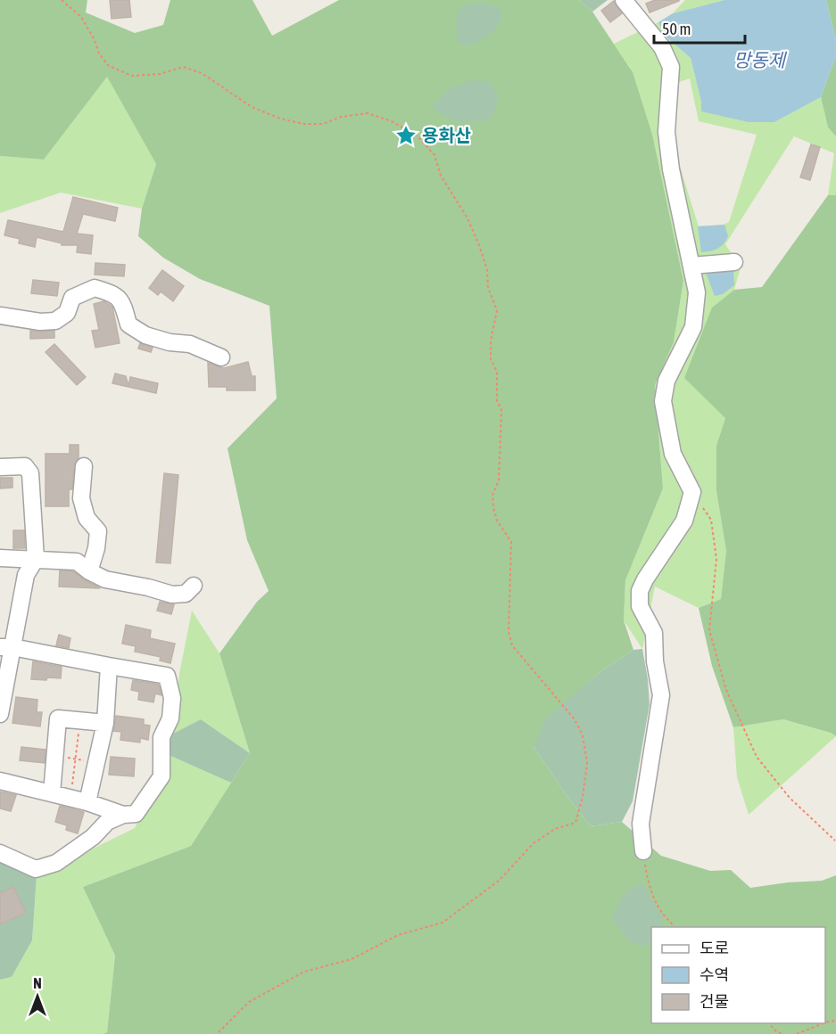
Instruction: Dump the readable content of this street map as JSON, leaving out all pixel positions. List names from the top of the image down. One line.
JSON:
{"water":["망동제"],"places":{"place":["용화산"]},"legend":["도로","수역","건물"],"scale_bar":"50 m","north":"top"}
